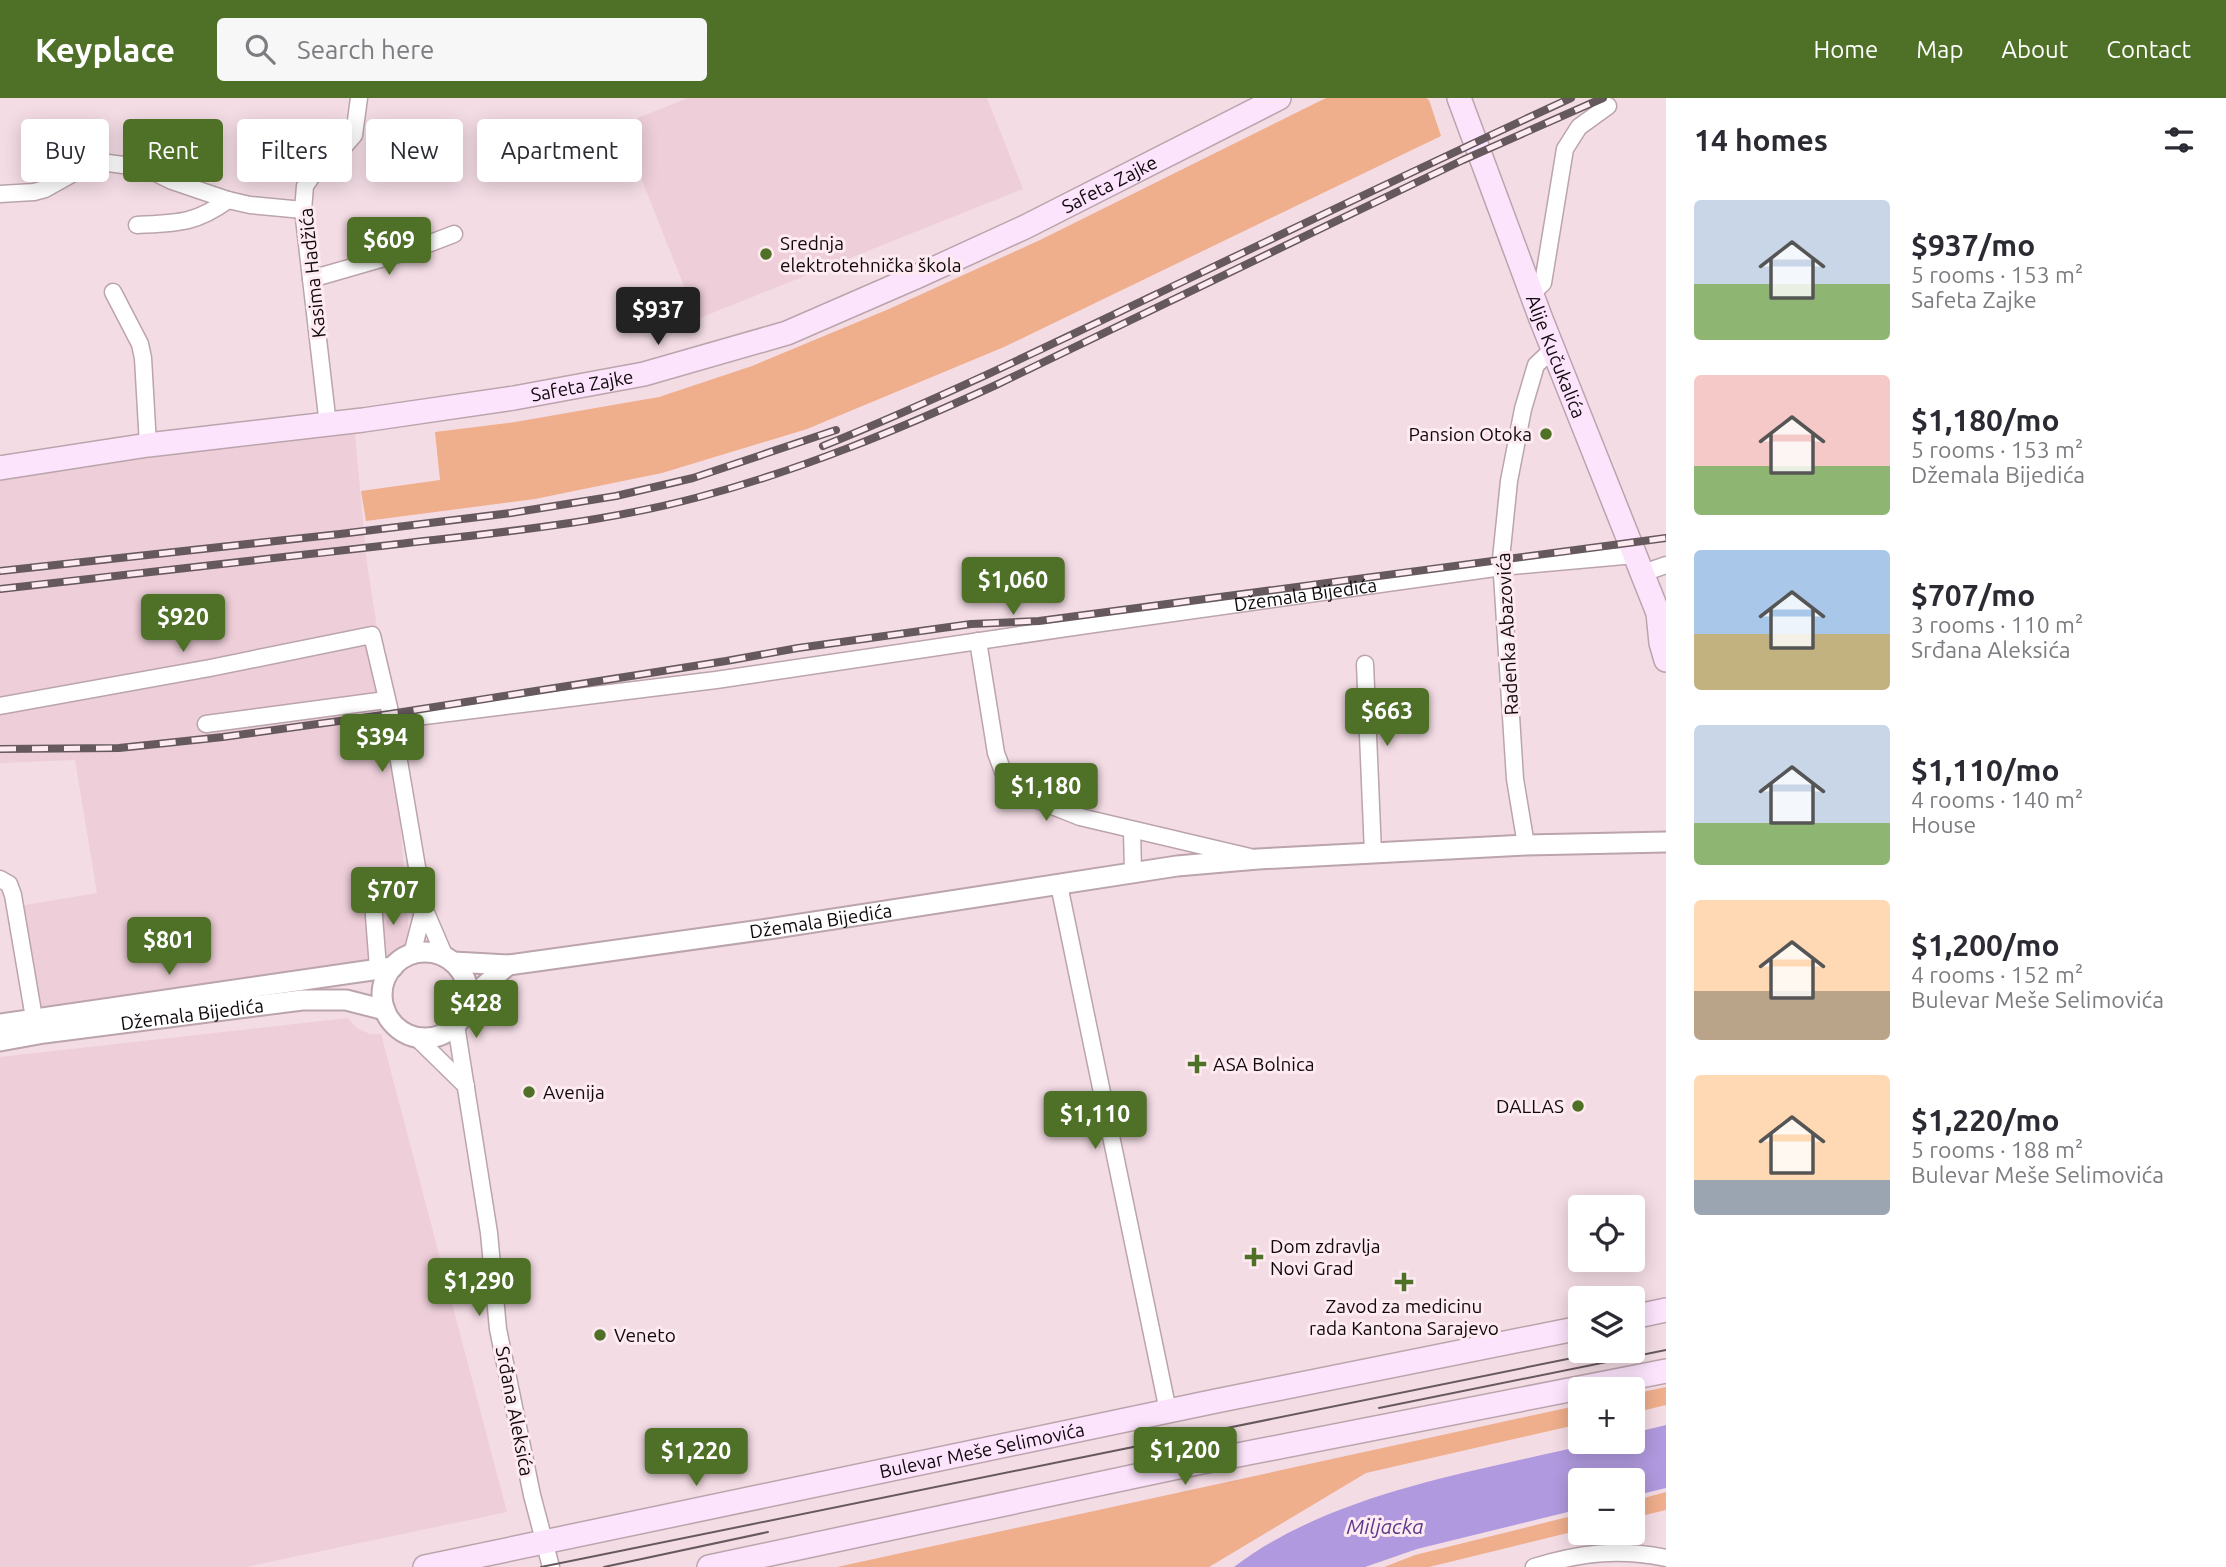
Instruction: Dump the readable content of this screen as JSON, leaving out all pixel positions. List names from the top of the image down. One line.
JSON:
{"streets":{"main road":["Safeta Zajke","Alije Kučukalića","Bulevar Meše Selimovića"],"street":["Kasima Hadžića","Džemala Bijedića","Radenka Abazovića","Srđana Aleksića"]},"crossings":[["Safeta Zajke","Kasima Hadžića"],["Alije Kučukalića","Džemala Bijedića"],["Alije Kučukalića","Radenka Abazovića"],["Džemala Bijedića","Radenka Abazovića"],["Džemala Bijedića","Srđana Aleksića"],["Srđana Aleksića","Bulevar Meše Selimovića"]],"water":["Miljacka"],"places":{"other":["Srednja elektrotehnička škola","Pansion Otoka","Avenija","DALLAS","Veneto"],"health":["ASA Bolnica","Dom zdravlja Novi Grad","Zavod za medicinu rada Kantona Sarajevo"]},"page":{"header":"Keyplace","search":"Search here","nav":["Home","Map","About","Contact"],"heading":"14 homes","chip":["Buy","Rent","Filters","New","Apartment"],"list":[{"name":"$937/mo","note":"5 rooms · 153 m² · Safeta Zajke"},{"name":"$1,180/mo","note":"5 rooms · 153 m² · Džemala Bijedića"},{"name":"$707/mo","note":"3 rooms · 110 m² · Srđana Aleksića"},{"name":"$1,110/mo","note":"4 rooms · 140 m² · House"},{"name":"$1,200/mo","note":"4 rooms · 152 m² · Bulevar Meše Selimovića"},{"name":"$1,220/mo","note":"5 rooms · 188 m² · Bulevar Meše Selimovića"}],"price":["$609","$937","$1,060","$920","$663","$394","$1,180","$707","$801","$428","$1,110","$1,290","$1,200","$1,220"],"map_buttons":["+","−"]}}
